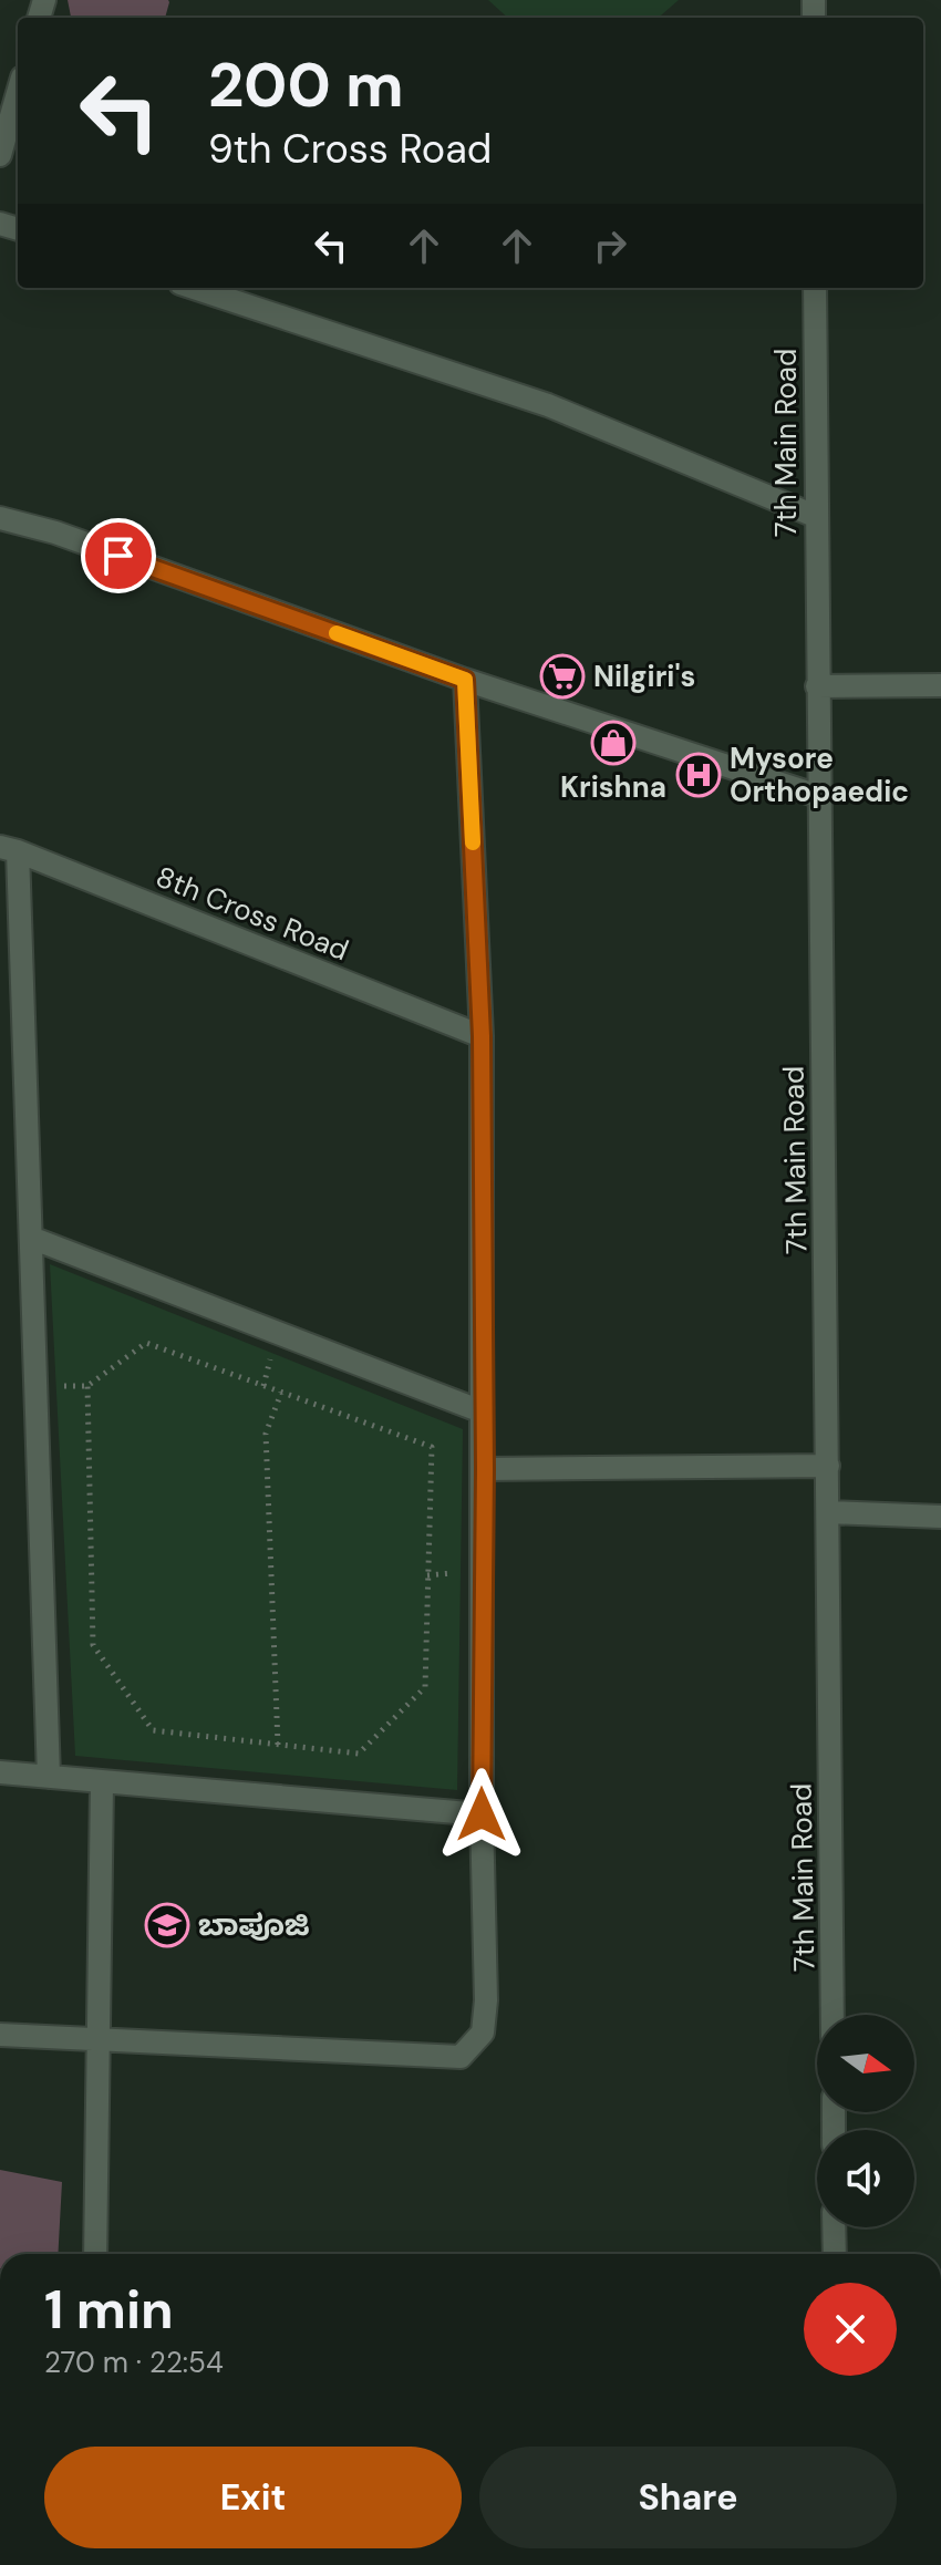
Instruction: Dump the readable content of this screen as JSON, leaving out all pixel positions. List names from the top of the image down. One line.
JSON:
{"streets":{"street":["7th Main Road","8th Cross Road"]},"places":{"supermarket":["Nilgiri's"],"shop":["Krishna"],"hospital":["Mysore Orthopaedic"],"school or university":["ಬಾಪೂಜಿ"]},"north":"right","page":{"turn":["200 m","9th Cross Road"],"heading":["1 min","270 m · 22:54"],"buttons":["Exit","Share"]}}
